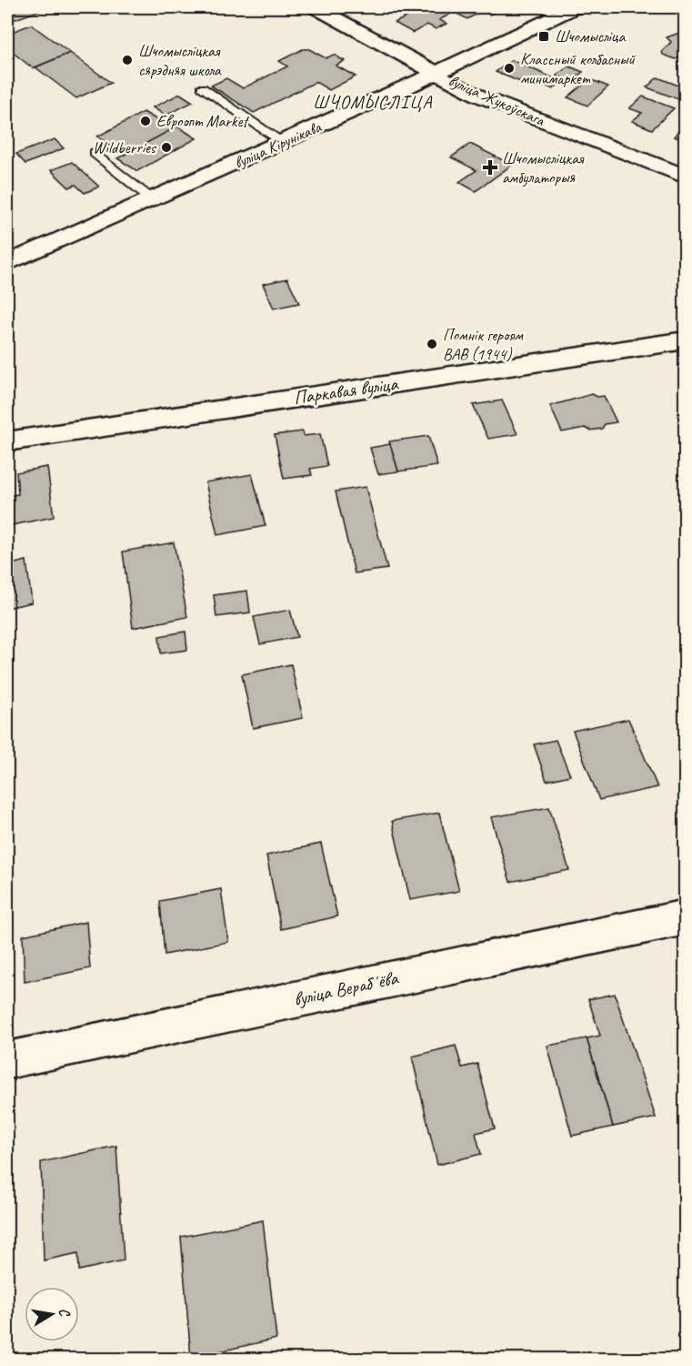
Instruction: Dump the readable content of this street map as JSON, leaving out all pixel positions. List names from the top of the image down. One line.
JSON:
{"streets":{"street":["вуліца Жукоўскага","вуліца Кірунікава","Паркавая вуліца","вуліца Верабʼёва"]},"crossings":[["вуліца Жукоўскага","вуліца Кірунікава"]],"districts":["ШЧОМЫСЛІЦА"],"places":{"transit":["Шчомысліца"],"other":["Шчомысліцкая сярэдняя школа","Классный колбасный минимаркет","Евроопт Market","Wildberries","Помнік героям ВАВ (1944)"],"health":["Шчомысліцкая амбулаторыя"]},"north":"right"}
